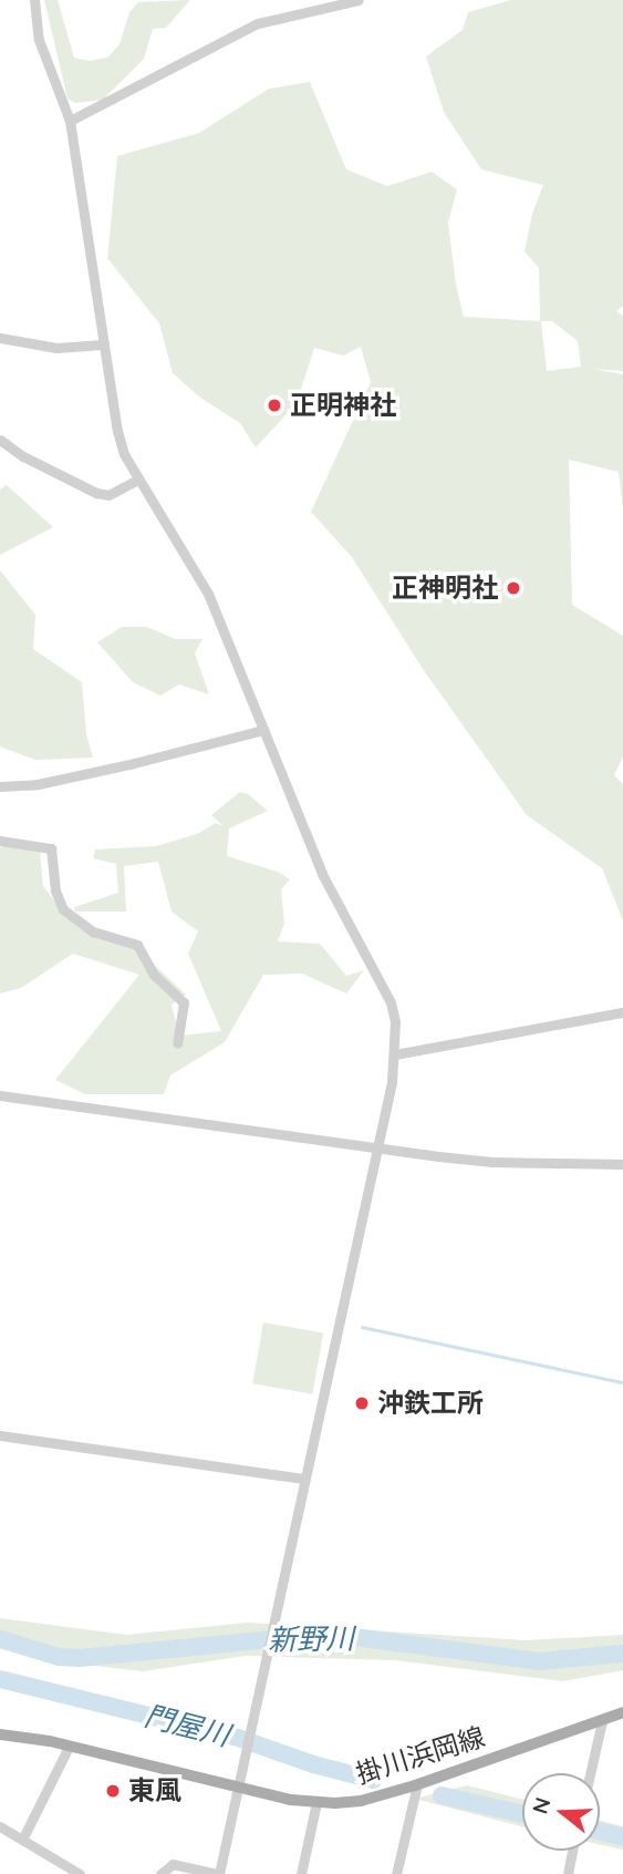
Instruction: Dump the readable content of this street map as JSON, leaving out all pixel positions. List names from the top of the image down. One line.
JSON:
{"streets":{"main road":["掛川浜岡線"]},"water":["新野川","門屋川"],"places":["正明神社","正神明社","沖鉄工所","東風"],"north":"left"}
